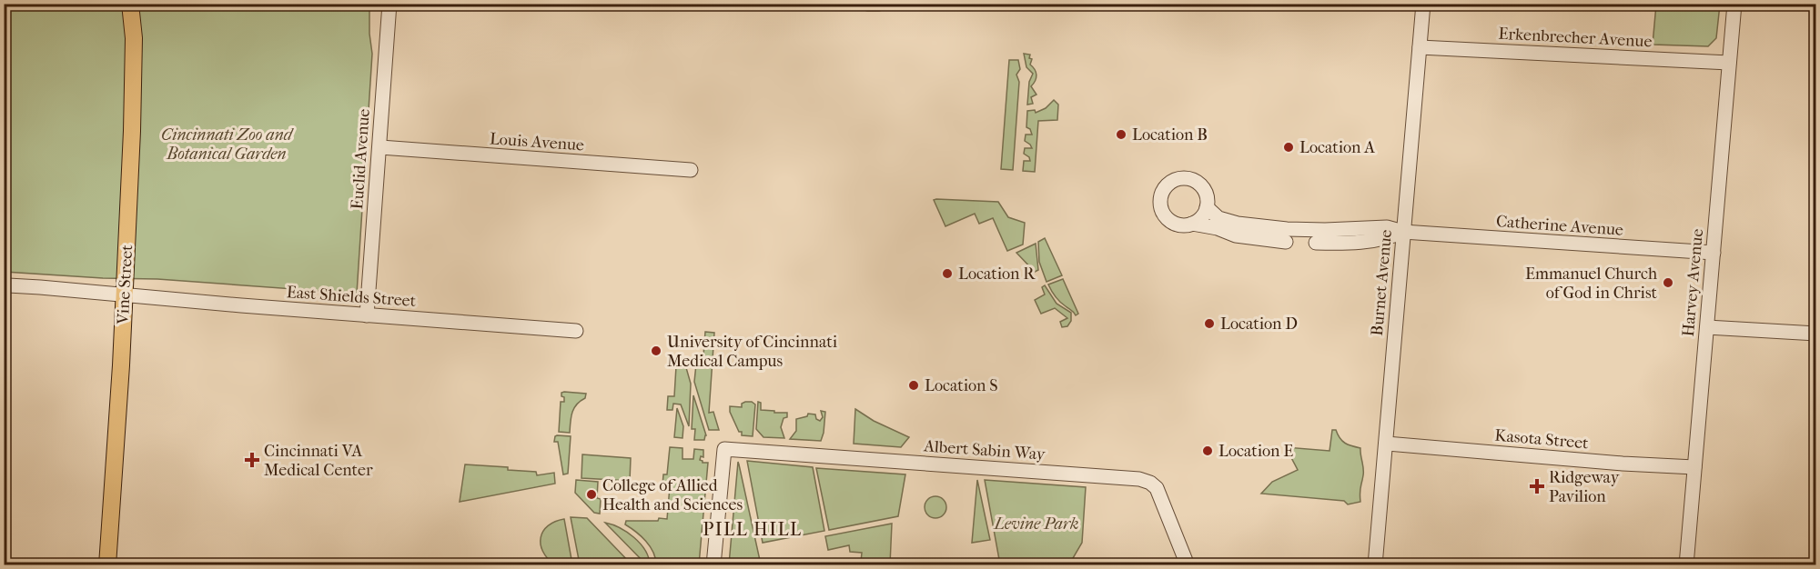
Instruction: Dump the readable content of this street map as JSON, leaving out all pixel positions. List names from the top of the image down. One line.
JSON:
{"streets":{"main road":["Vine Street"],"street":["Erkenbrecher Avenue","Louis Avenue","Euclid Avenue","Catherine Avenue","Burnet Avenue","Harvey Avenue","East Shields Street","Kasota Street","Albert Sabin Way"]},"crossings":[["Erkenbrecher Avenue","Burnet Avenue"],["Erkenbrecher Avenue","Harvey Avenue"],["Louis Avenue","Euclid Avenue"],["Euclid Avenue","East Shields Street"],["Catherine Avenue","Burnet Avenue"],["Catherine Avenue","Harvey Avenue"],["Burnet Avenue","Kasota Street"],["Harvey Avenue","Kasota Street"],["Vine Street","East Shields Street"]],"districts":["PILL HILL"],"parks":["Cincinnati Zoo and Botanical Garden","Levine Park"],"places":{"other":["Location B","Location A","Location R","Emmanuel Church of God in Christ","Location D","University of Cincinnati Medical Campus","Location S","Location E","College of Allied Health and Sciences"],"health":["Cincinnati VA Medical Center","Ridgeway Pavilion"]}}
